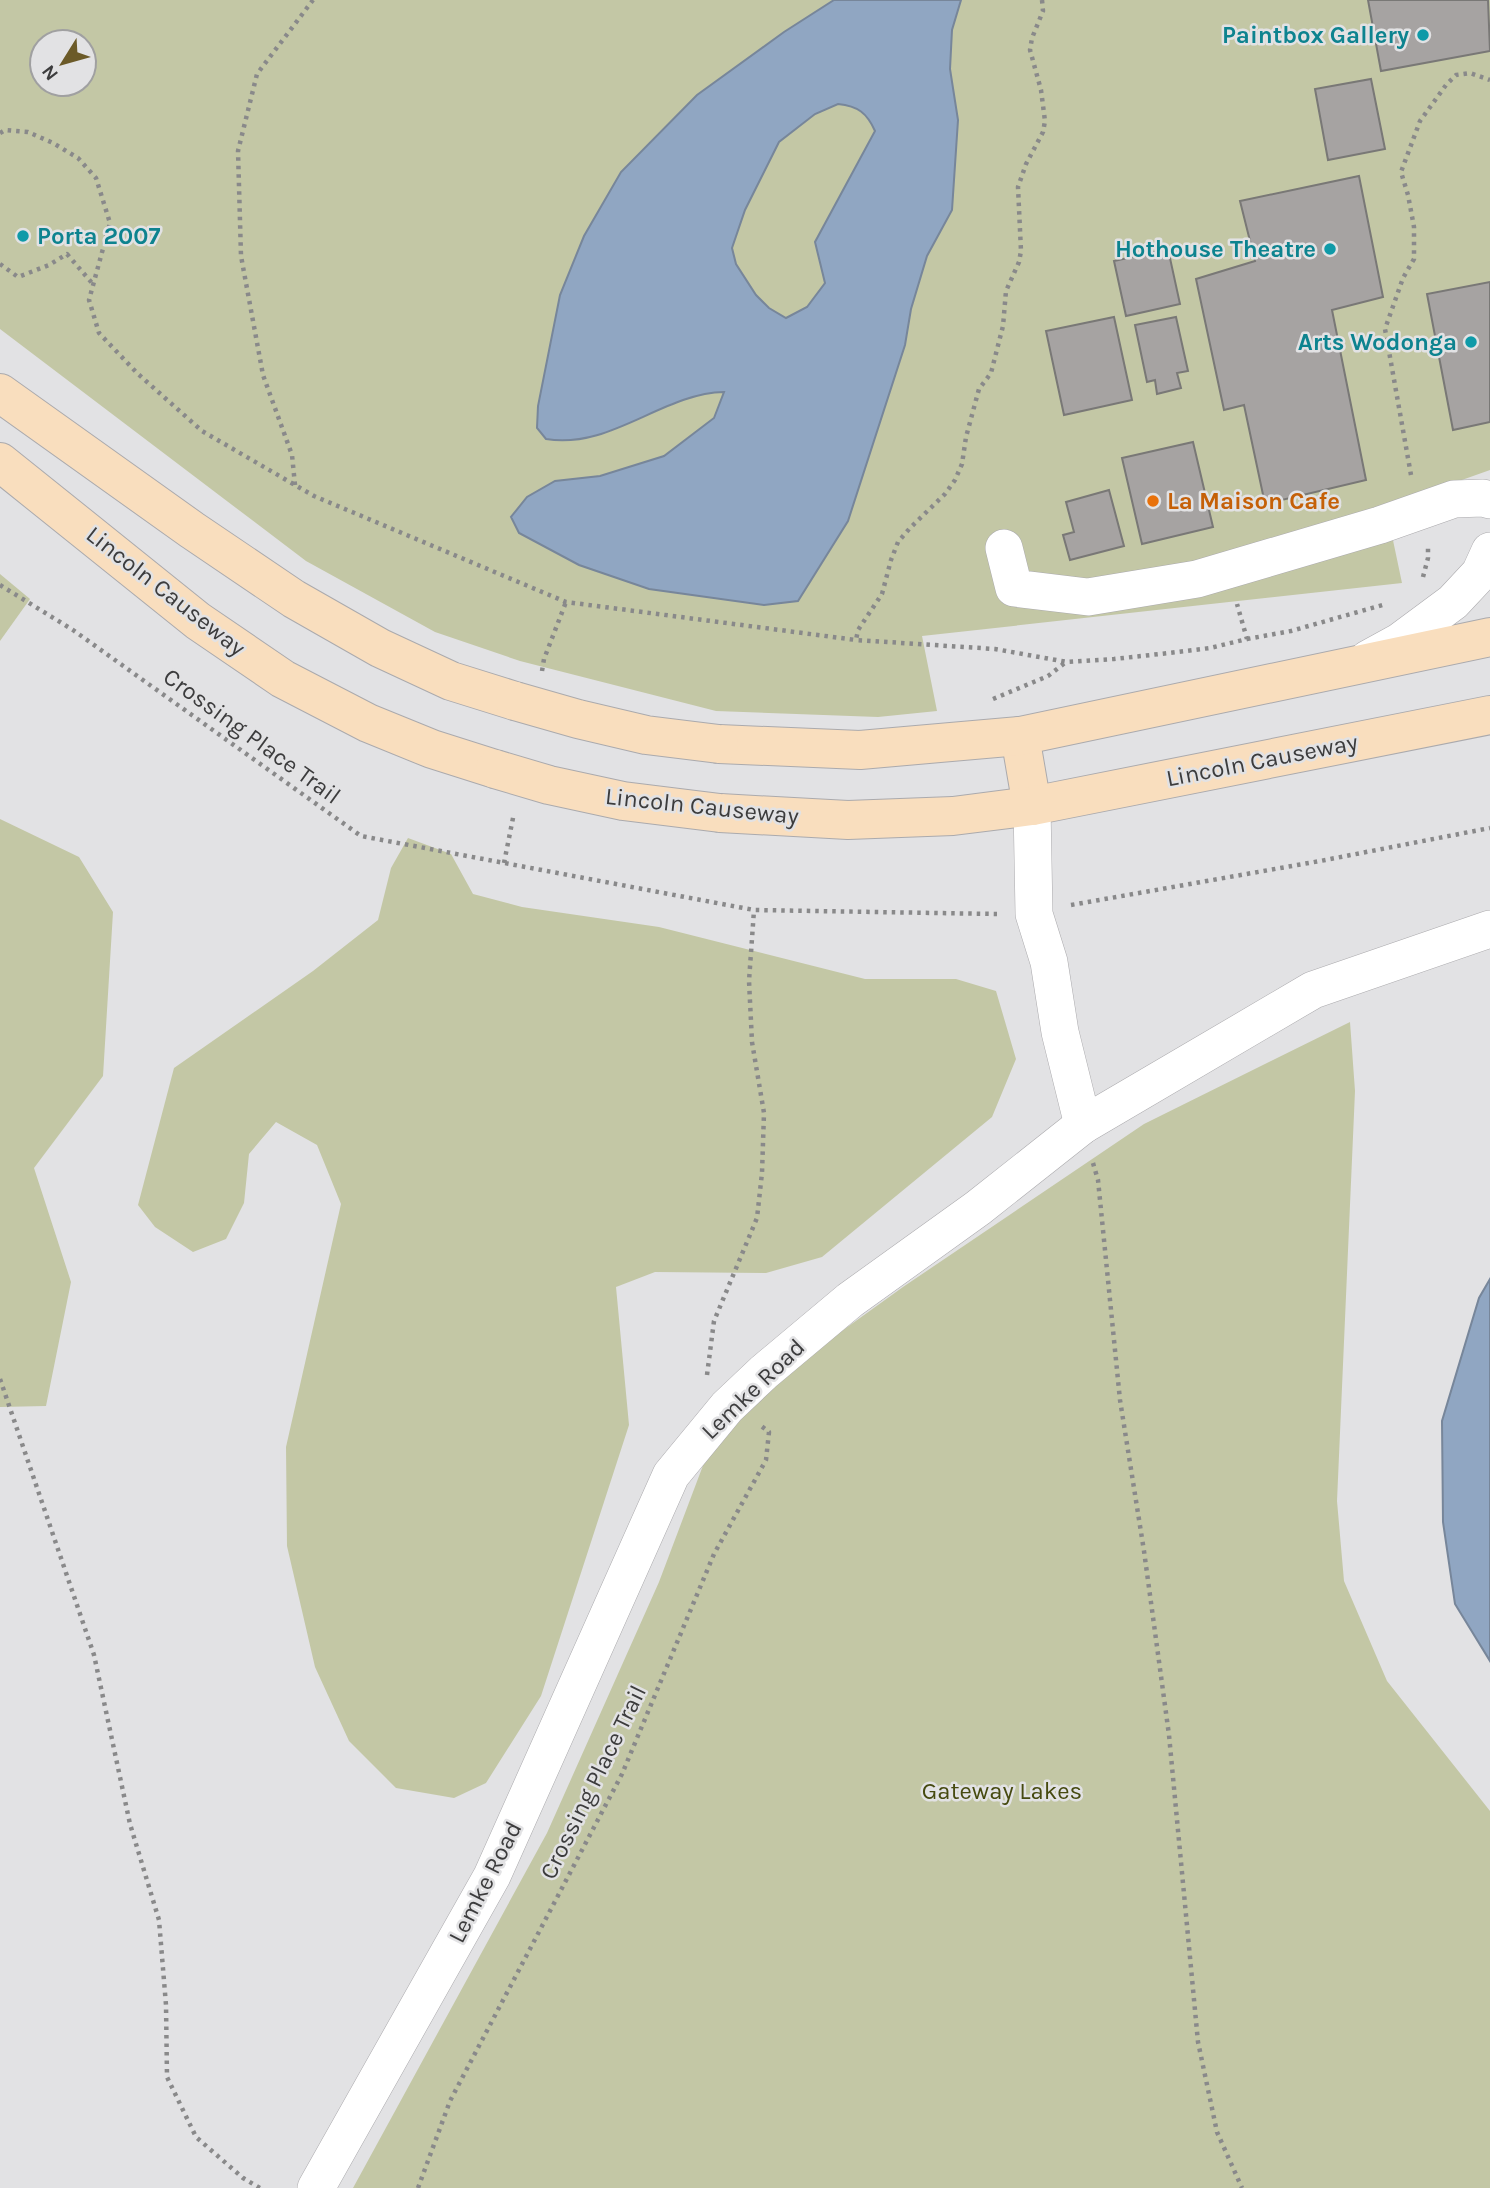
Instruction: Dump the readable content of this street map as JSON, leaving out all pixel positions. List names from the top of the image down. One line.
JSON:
{"streets":{"main road":["Lincoln Causeway"],"street":["Lemke Road"],"path":["Crossing Place Trail"]},"crossings":[["Crossing Place Trail","Lemke Road"]],"parks":["Gateway Lakes"],"places":["Paintbox Gallery","Porta 2007","Hothouse Theatre","Arts Wodonga","La Maison Cafe"],"north":"bottom left"}
